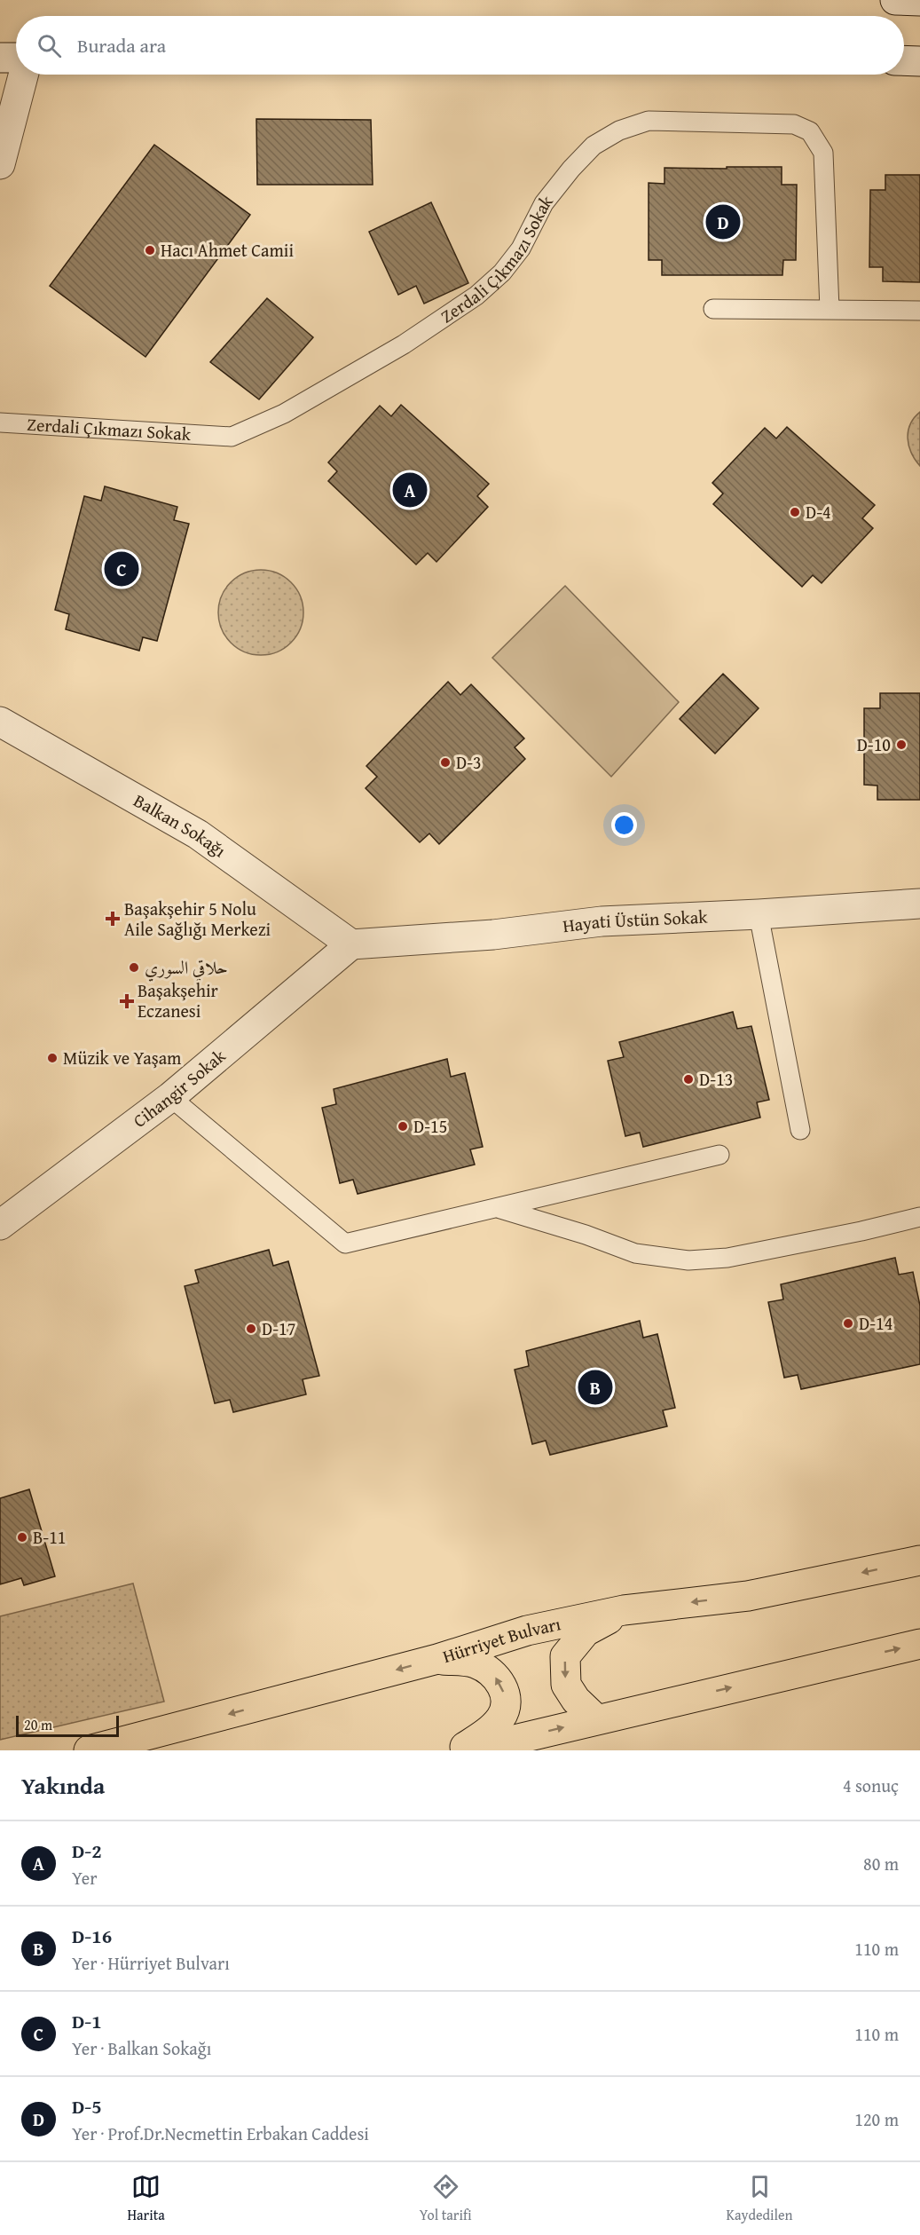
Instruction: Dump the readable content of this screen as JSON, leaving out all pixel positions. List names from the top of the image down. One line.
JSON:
{"streets":{"main road":["Hürriyet Bulvarı"],"street":["Balkan Sokağı","Hayati Üstün Sokak","Cihangir Sokak"],"lane":["Zerdali Çıkmazı Sokak"]},"crossings":[["Balkan Sokağı","Hayati Üstün Sokak"],["Balkan Sokağı","Cihangir Sokak"],["Hayati Üstün Sokak","Cihangir Sokak"]],"places":{"other":["Hacı Ahmet Camii","D-4","D-10","D-3","حلاقي السوري","Müzik ve Yaşam","D-13","D-15","D-14","D-17","B-11"],"health":["Başakşehir 5 Nolu Aile Sağlığı Merkezi","Başakşehir Eczanesi"]},"scale_bar":"20 m","page":{"search":"Burada ara","pins":["D","A","C","B"],"scale":"20 m","heading":["Yakında","4 sonuç"],"list":[{"mark":"A","name":"D-2","note":"Yer","value":"80 m"},{"mark":"B","name":"D-16","note":"Yer · Hürriyet Bulvarı","value":"110 m"},{"mark":"C","name":"D-1","note":"Yer · Balkan Sokağı","value":"110 m"},{"mark":"D","name":"D-5","note":"Yer · Prof.Dr.Necmettin Erbakan Caddesi","value":"120 m"}],"nav":["Harita","Yol tarifi","Kaydedilen"]}}
